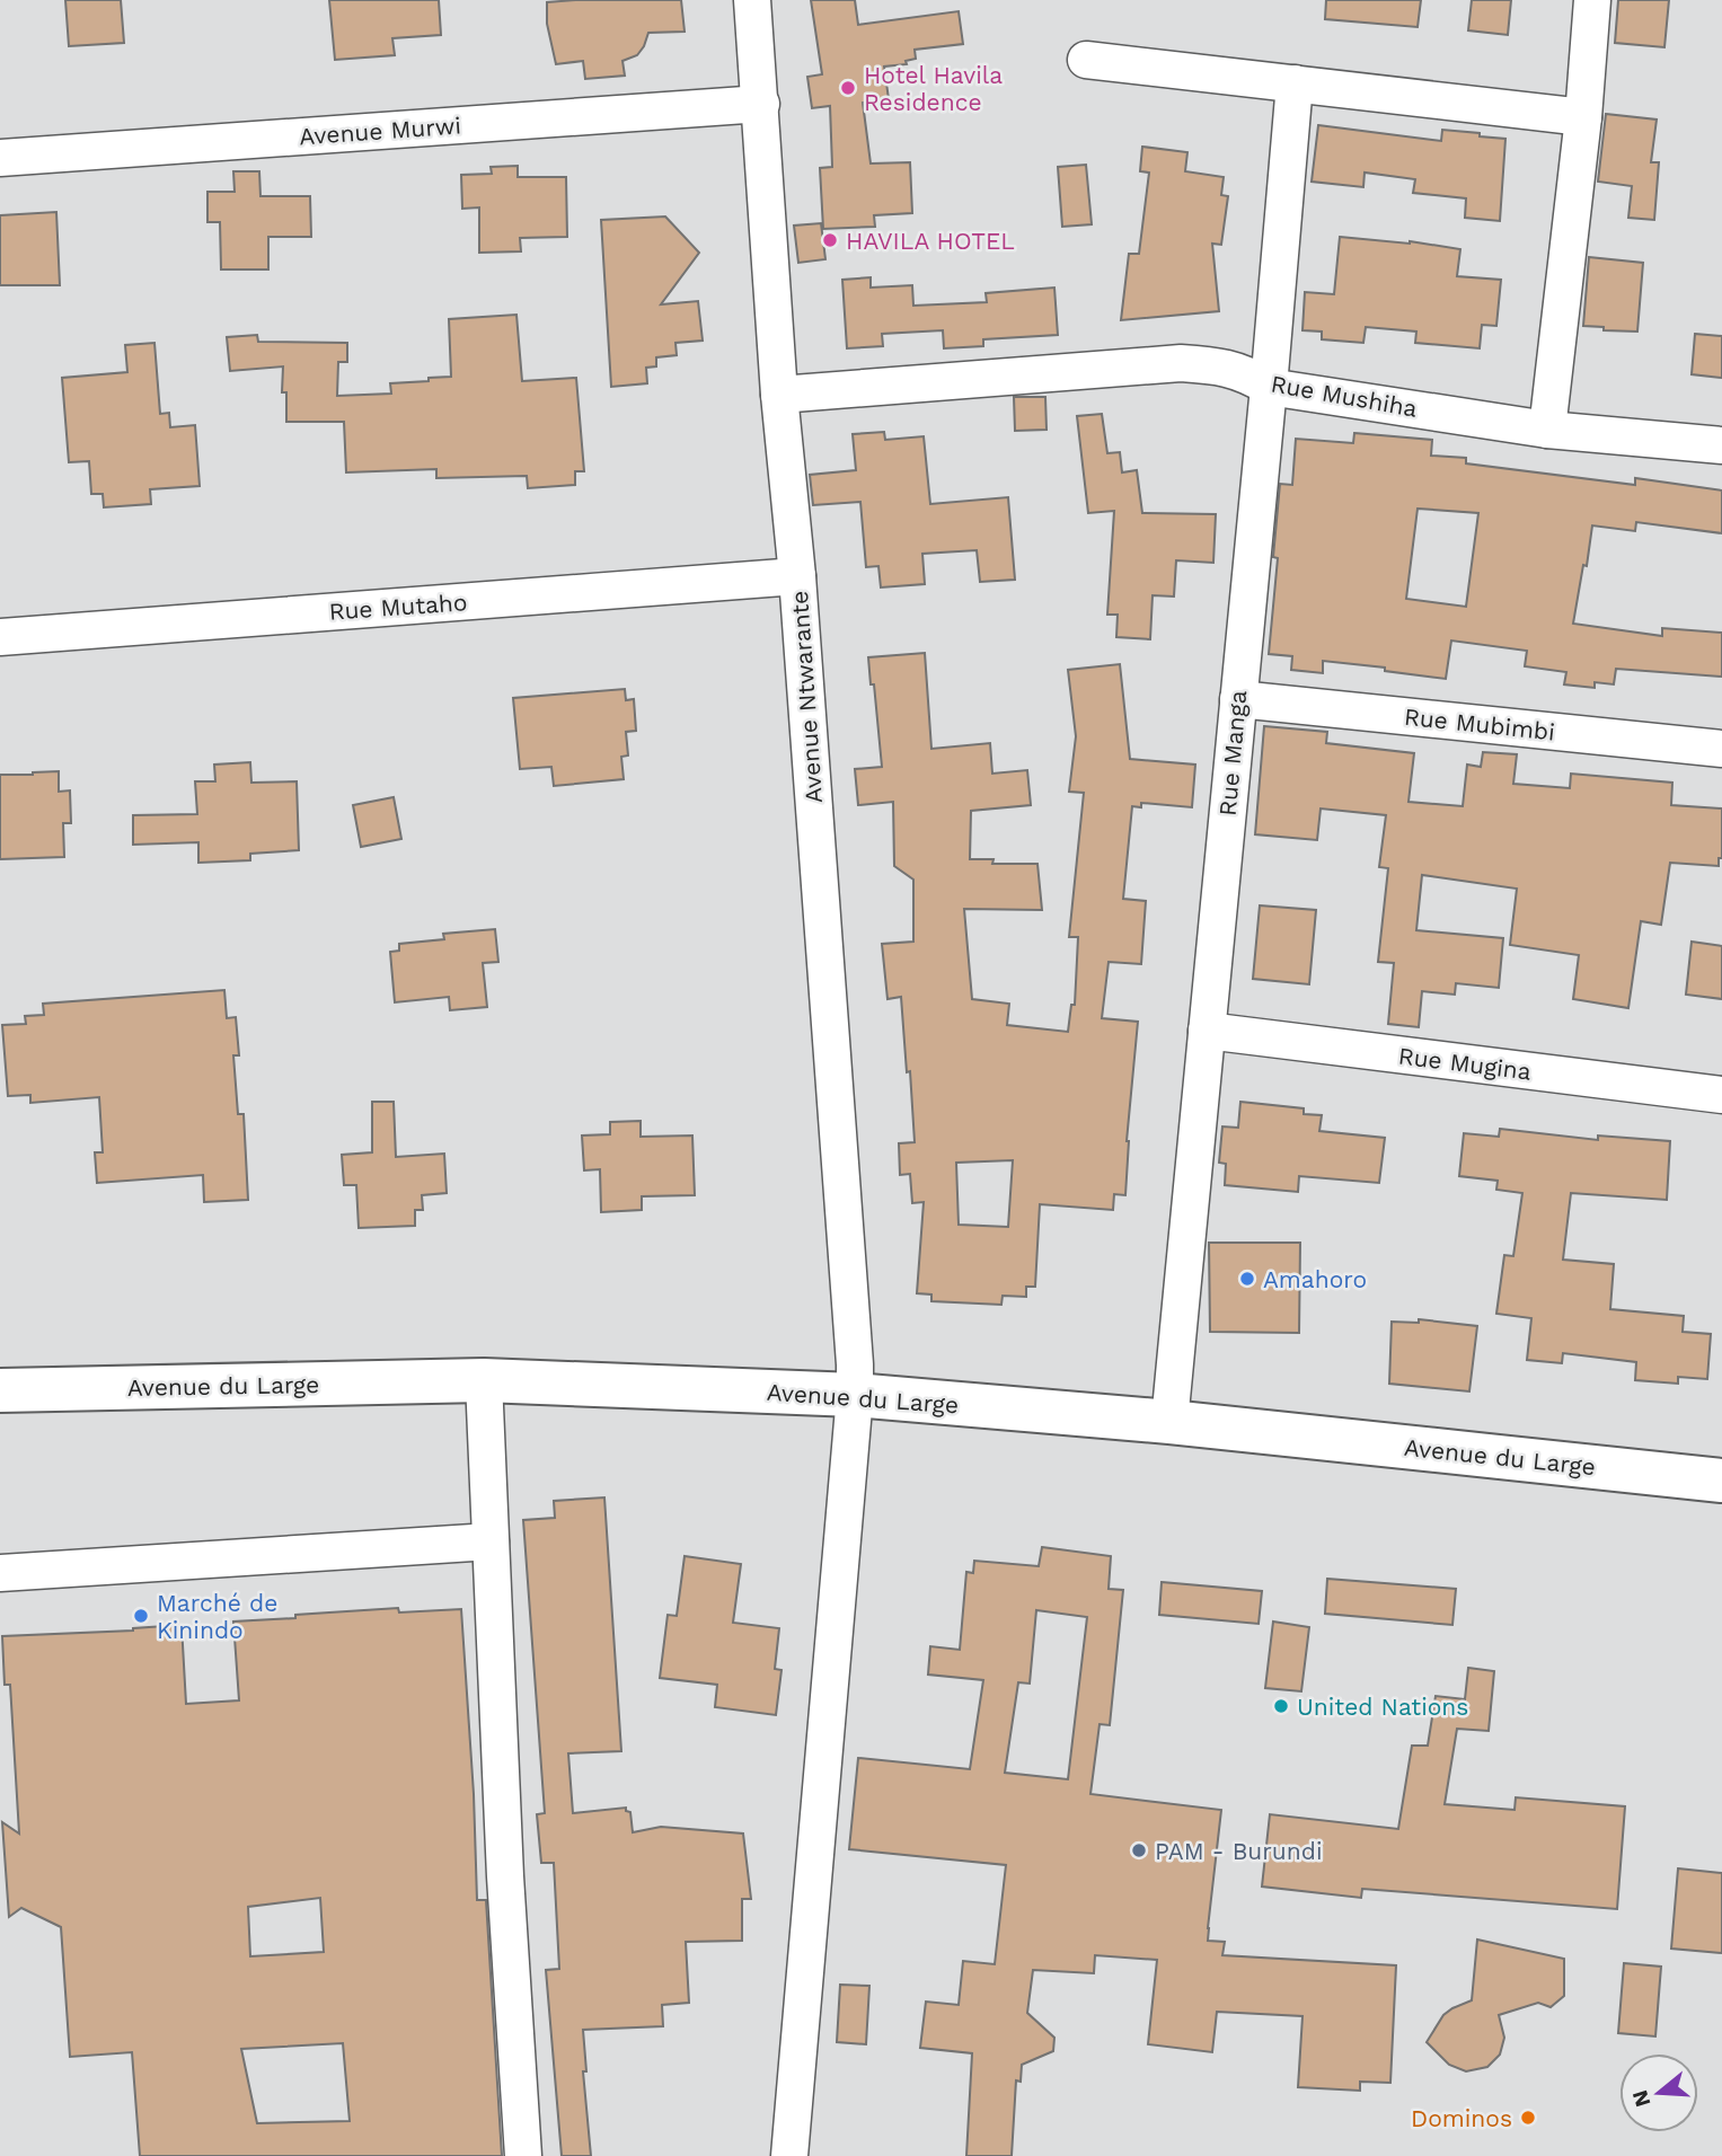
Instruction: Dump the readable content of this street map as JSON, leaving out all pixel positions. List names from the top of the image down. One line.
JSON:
{"streets":{"main road":["Avenue du Large"],"street":["Avenue Murwi","Rue Mushiha","Rue Mutaho","Avenue Ntwarante","Rue Mubimbi","Rue Manga","Rue Mugina"]},"crossings":[["Avenue Murwi","Avenue Ntwarante"],["Rue Mushiha","Avenue Ntwarante"],["Rue Mushiha","Rue Manga"],["Rue Mutaho","Avenue Ntwarante"],["Avenue Ntwarante","Avenue du Large"],["Rue Mubimbi","Rue Manga"],["Rue Manga","Rue Mugina"],["Rue Manga","Avenue du Large"]],"places":["Hotel Havila Residence","HAVILA HOTEL","Amahoro","Marché de Kinindo","United Nations","PAM - Burundi","Dominos"],"north":"left"}
